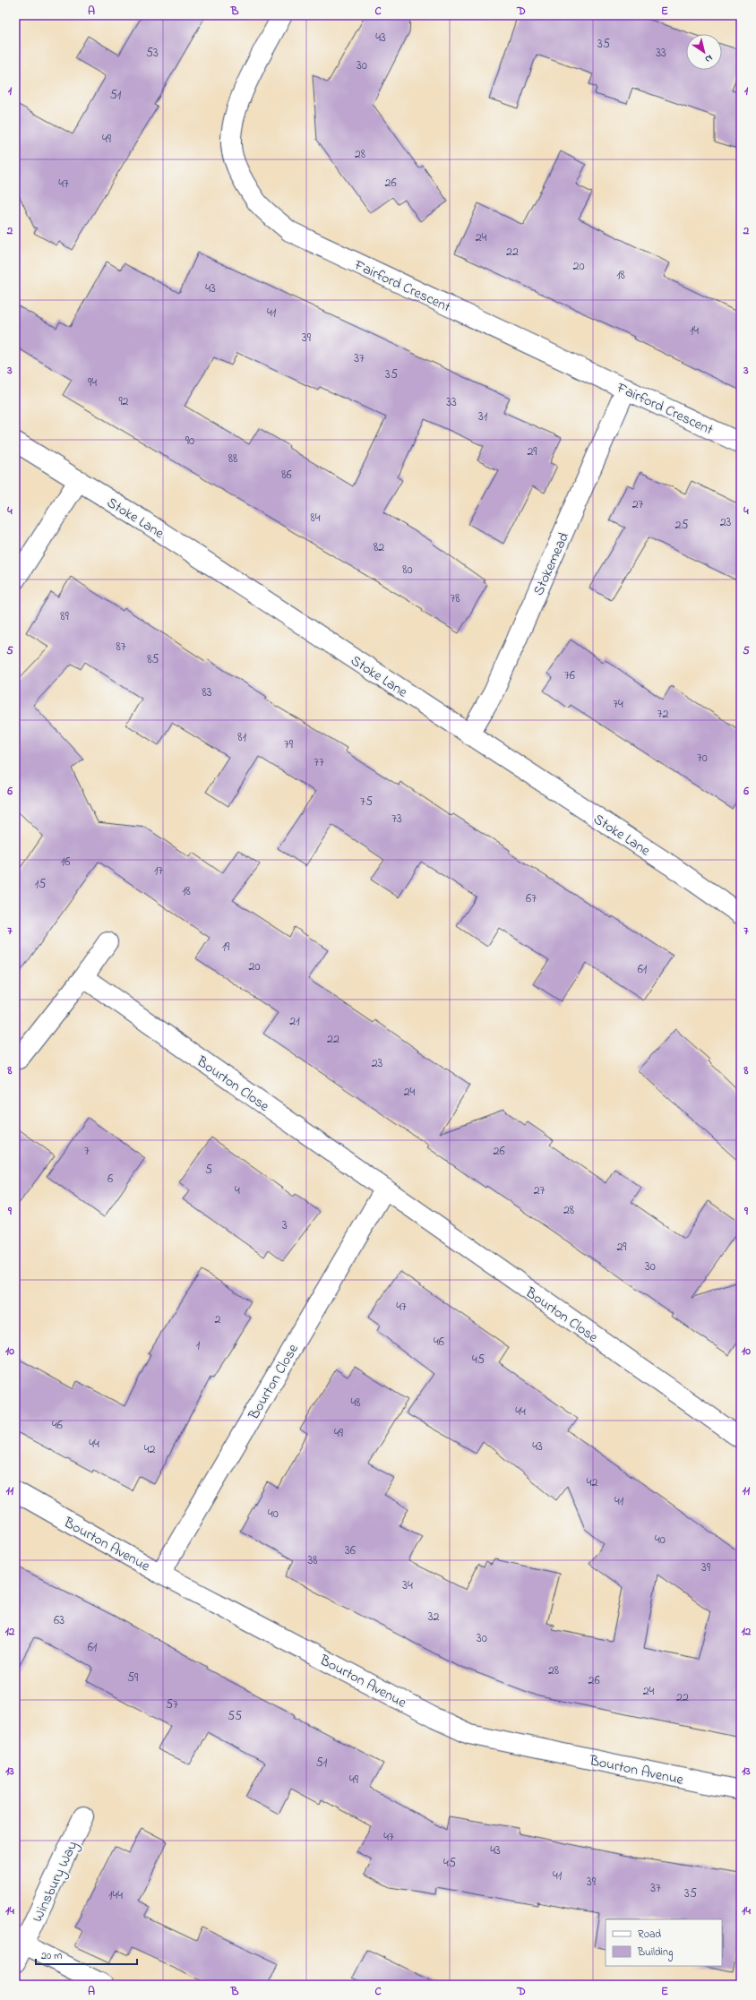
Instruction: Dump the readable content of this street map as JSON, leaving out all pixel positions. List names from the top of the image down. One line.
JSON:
{"streets":{"street":["Fairford Crescent","Stoke Lane","Stokemead","Bourton Close","Bourton Avenue","Winsbury Way"]},"crossings":[["Fairford Crescent","Stokemead"],["Stoke Lane","Stokemead"],["Bourton Close","Bourton Avenue"]],"house_numbers":["43","35","53","33","30","51","49","28","26","47","24","22","20","18","43","41","14","39","37","35","94","92","33","31","90","29","88","86","27","84","23","25","82","80","78","89","87","85","76","83","74","72","81","79","70","77","75","73","16","17","15","18","67","19","20","61","21","22","23","24","7","26","5","6","4","27","28","3","29","30","47","2","46","1","45","48","44","46","49","44","43","42","42","41","40","40","36","38","39","34","32","63","30","61","28","59","26","24","22","57","55","51","49","47","43","45","41","39","37","35","144"],"legend":["Road","Building"],"scale_bar":"20 m","north":"bottom right","grid":{"columns":["A","B","C","D","E"],"rows":["1","2","3","4","5","6","7","8","9","10","11","12","13","14"]}}
